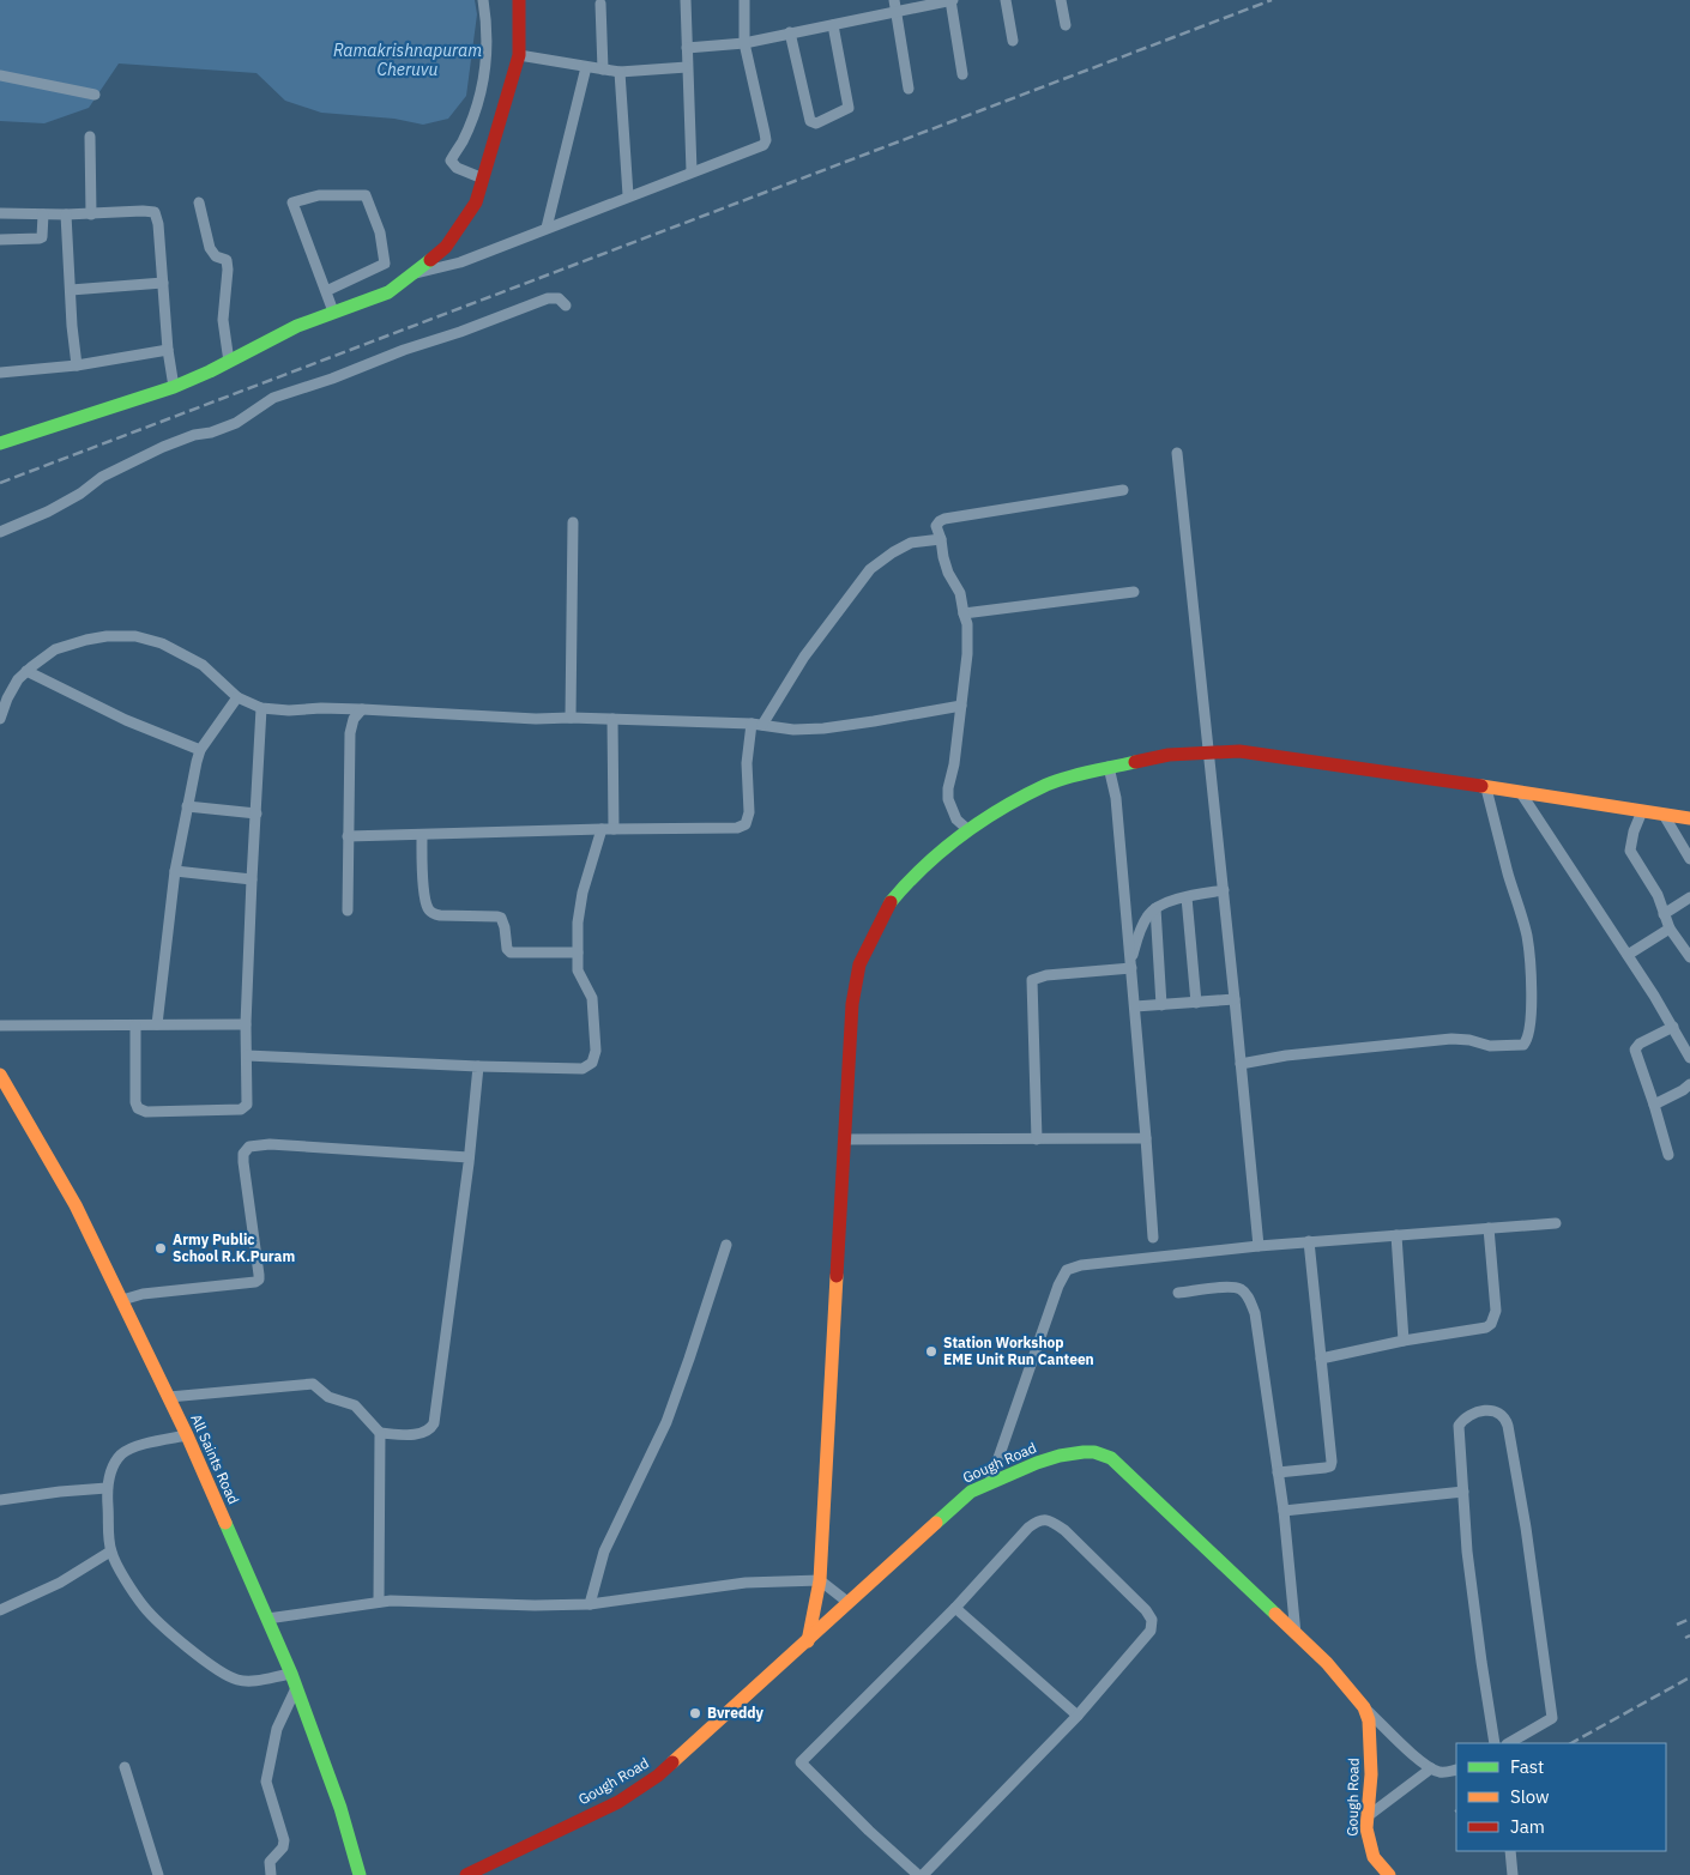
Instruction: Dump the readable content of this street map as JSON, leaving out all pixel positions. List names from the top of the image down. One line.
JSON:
{"streets":{"street":["All Saints Road","Gough Road"]},"water":["Ramakrishnapuram Cheruvu"],"places":["Army Public School R.K.Puram","Station Workshop EME Unit Run Canteen","Bvreddy"],"legend":["Fast","Slow","Jam"]}
